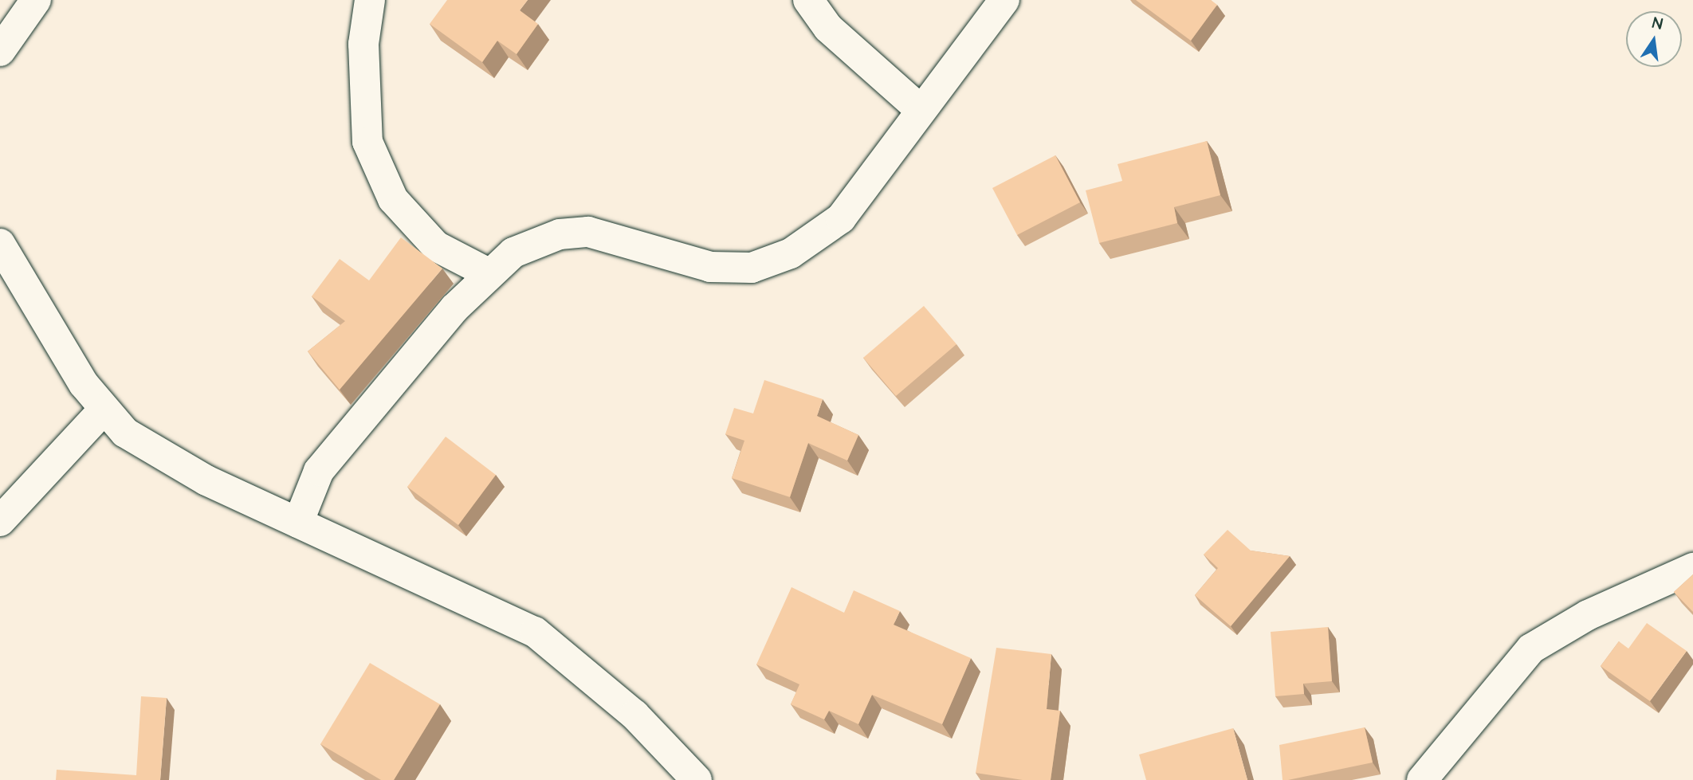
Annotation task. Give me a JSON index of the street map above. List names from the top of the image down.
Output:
{
  "north": "top"
}
